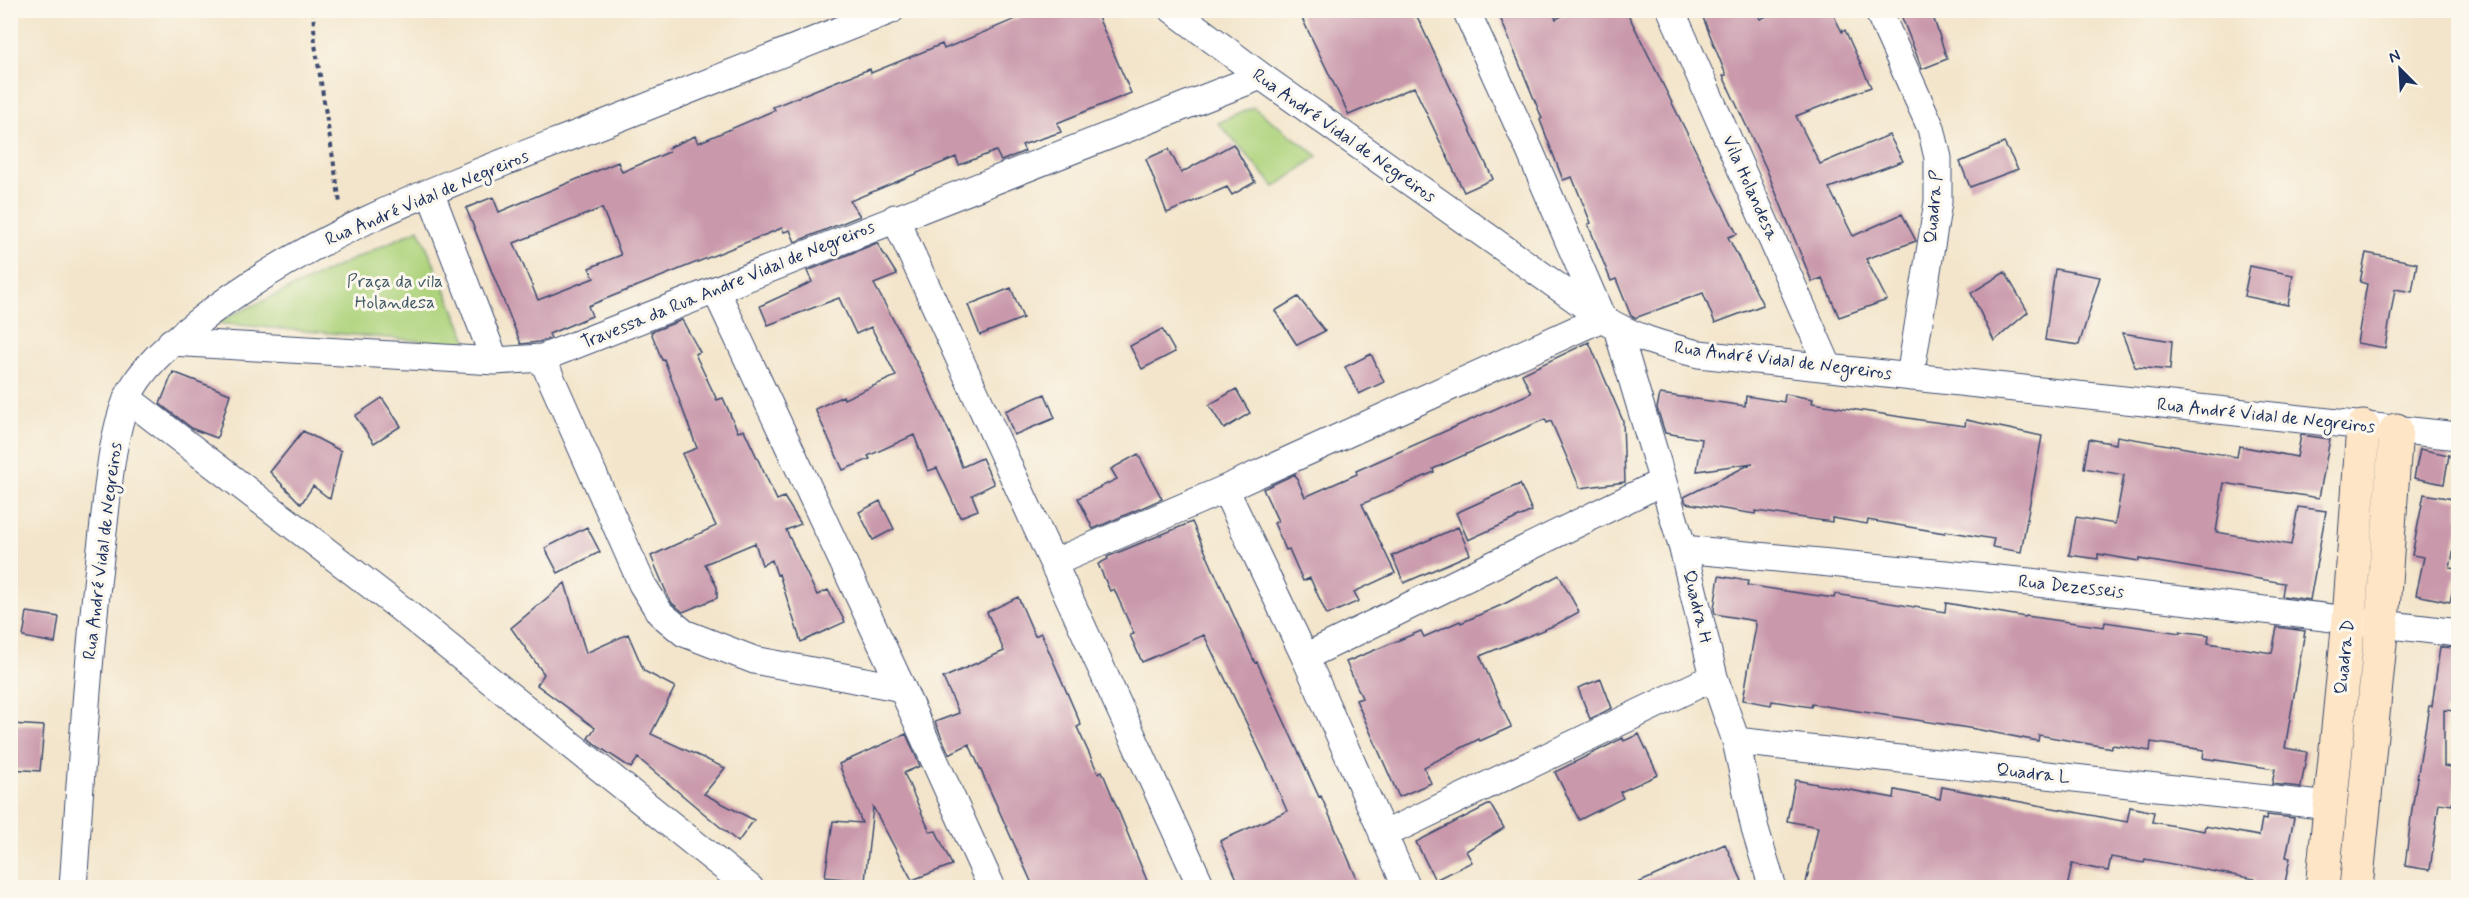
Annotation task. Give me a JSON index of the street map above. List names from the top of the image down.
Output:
{
  "streets": {
    "street": [
      "Rua André Vidal de Negreiros",
      "Vila Holandesa",
      "Quadra P",
      "Travessa da Rua Andre Vidal de Negreiros",
      "Rua Dezesseis",
      "Quadra H",
      "Quadra D",
      "Quadra L"
    ]
  },
  "crossings": [
    ["Rua André Vidal de Negreiros", "Vila Holandesa"],
    ["Rua André Vidal de Negreiros", "Quadra P"],
    ["Rua André Vidal de Negreiros", "Travessa da Rua Andre Vidal de Negreiros"],
    ["Rua André Vidal de Negreiros", "Quadra H"],
    ["Rua André Vidal de Negreiros", "Quadra D"],
    ["Rua Dezesseis", "Quadra H"],
    ["Rua Dezesseis", "Quadra D"],
    ["Quadra H", "Quadra L"],
    ["Quadra D", "Quadra L"]
  ],
  "parks": ["Praça da vila Holandesa"],
  "north": "top left"
}
